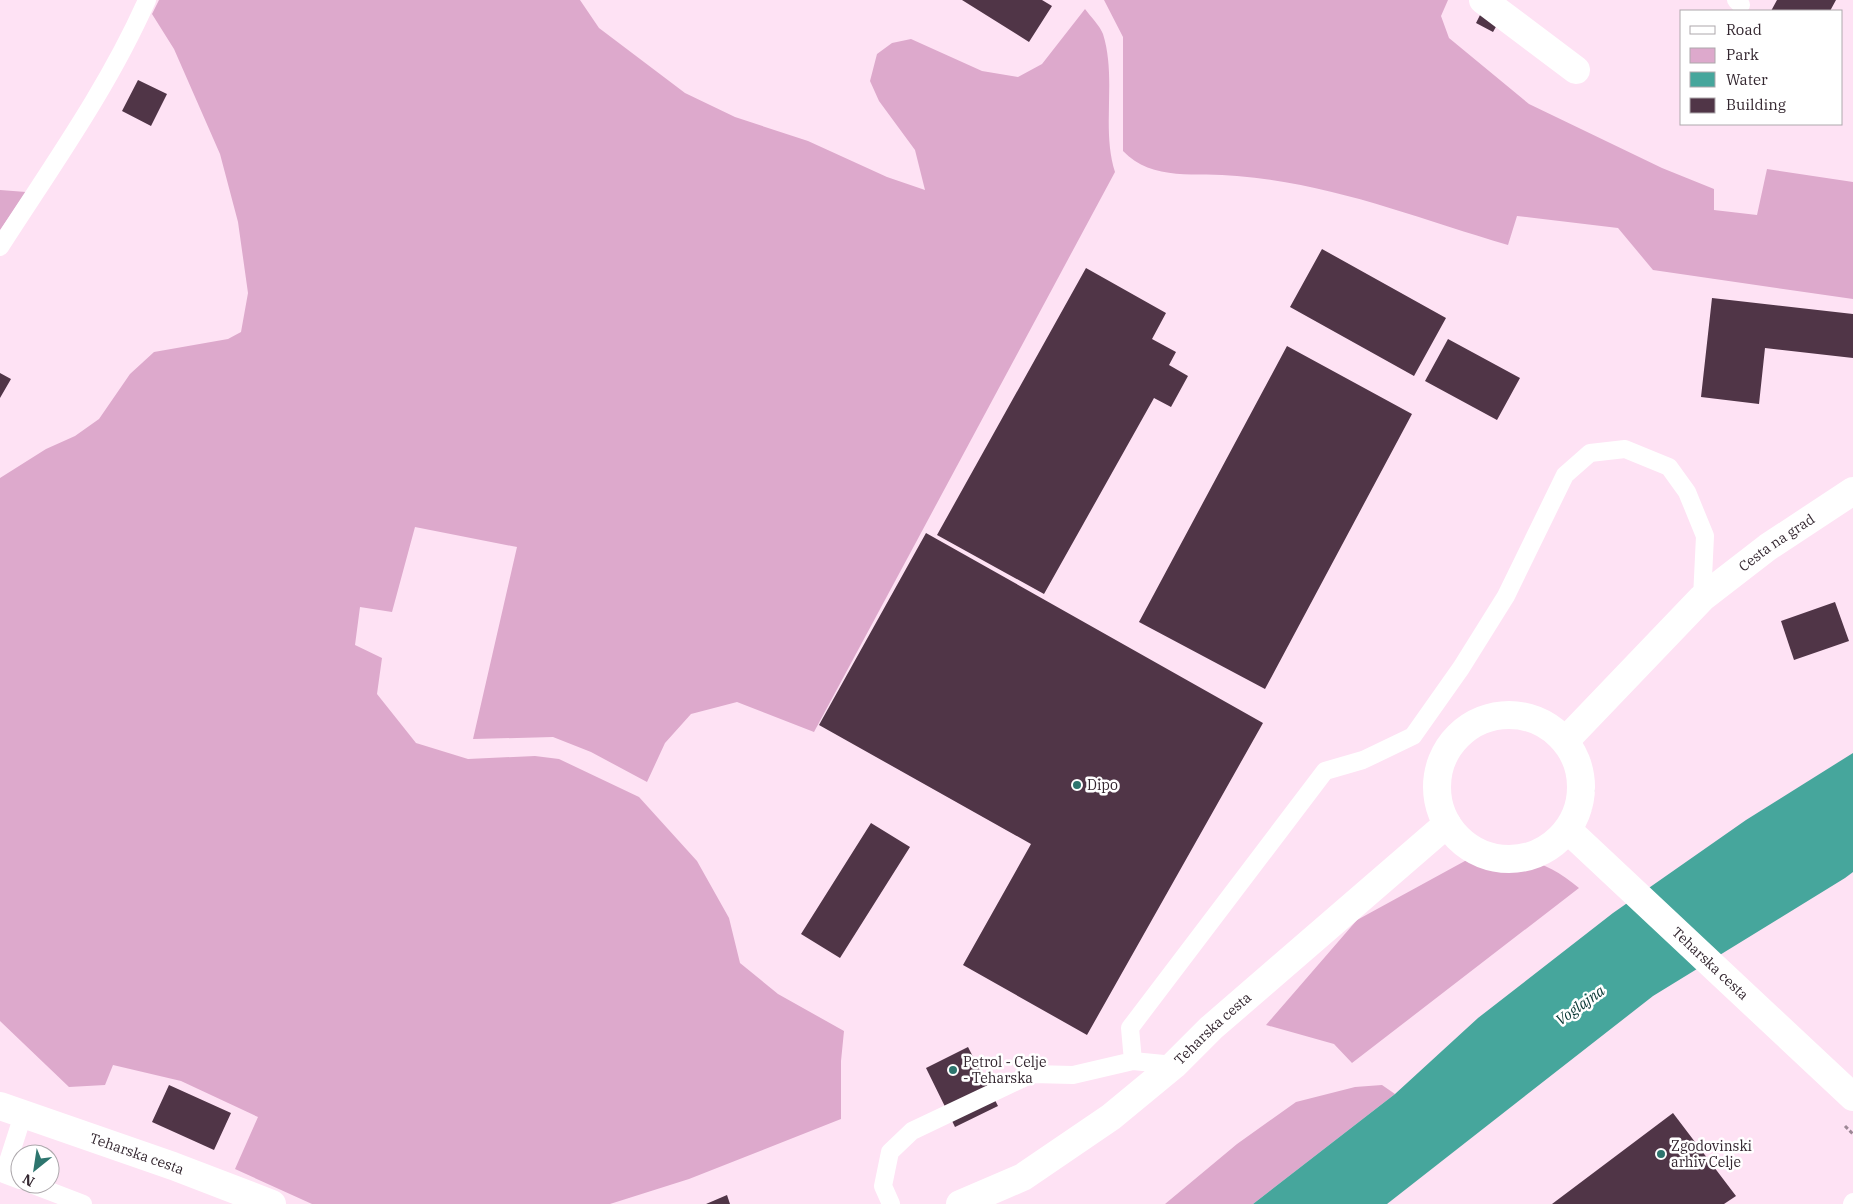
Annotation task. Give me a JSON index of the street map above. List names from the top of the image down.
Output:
{
  "streets": {
    "street": ["Cesta na grad", "Teharska cesta"]
  },
  "water": ["Voglajna"],
  "places": ["Dipo", "Petrol - Celje - Teharska", "Zgodovinski arhiv Celje"],
  "legend": [
    "Road",
    "Park",
    "Water",
    "Building"
  ],
  "north": "bottom left"
}
